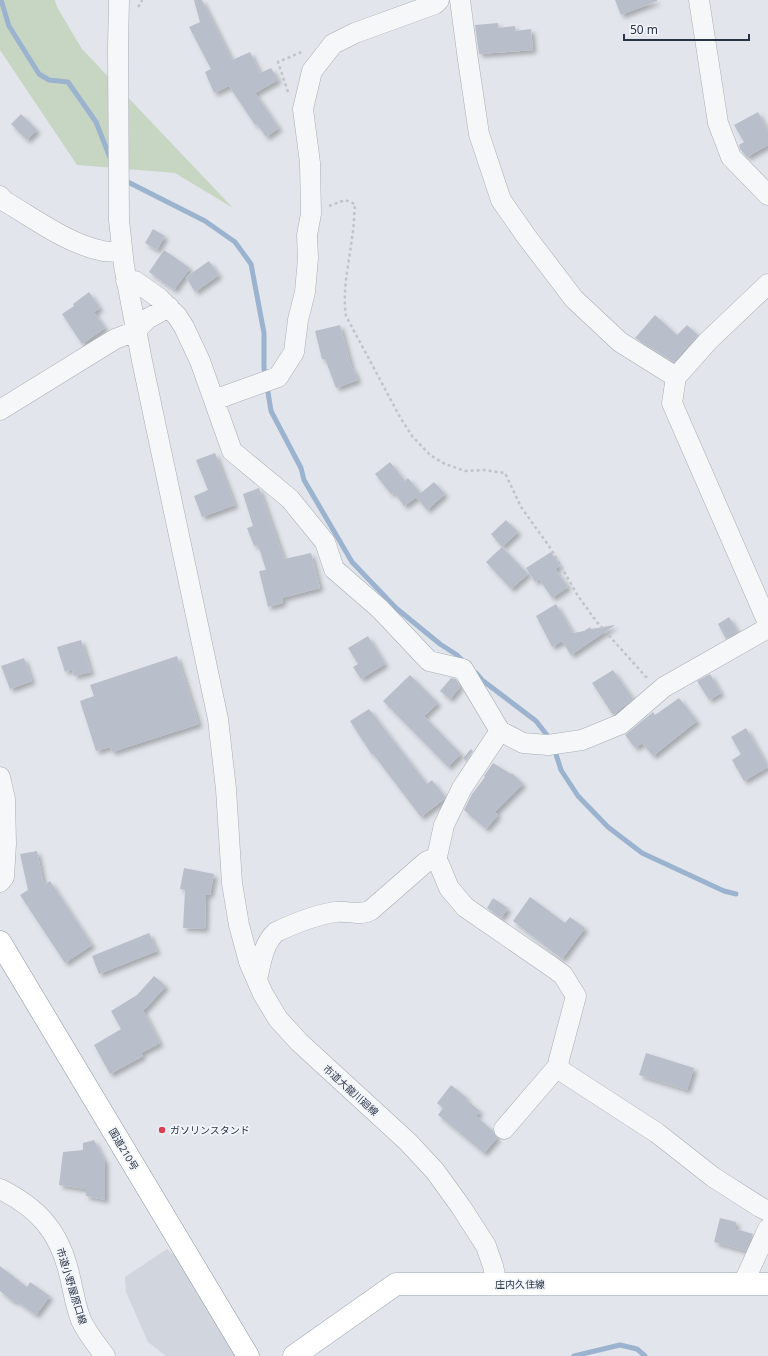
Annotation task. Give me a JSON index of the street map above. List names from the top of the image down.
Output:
{
  "streets": {
    "main road": ["国道210号", "庄内久住線"],
    "street": ["市道大龍川廻線", "市道小野屋原口線"]
  },
  "crossings": [
    ["市道大龍川廻線", "庄内久住線"]
  ],
  "places": ["ガソリンスタンド"],
  "scale_bar": "50 m"
}
